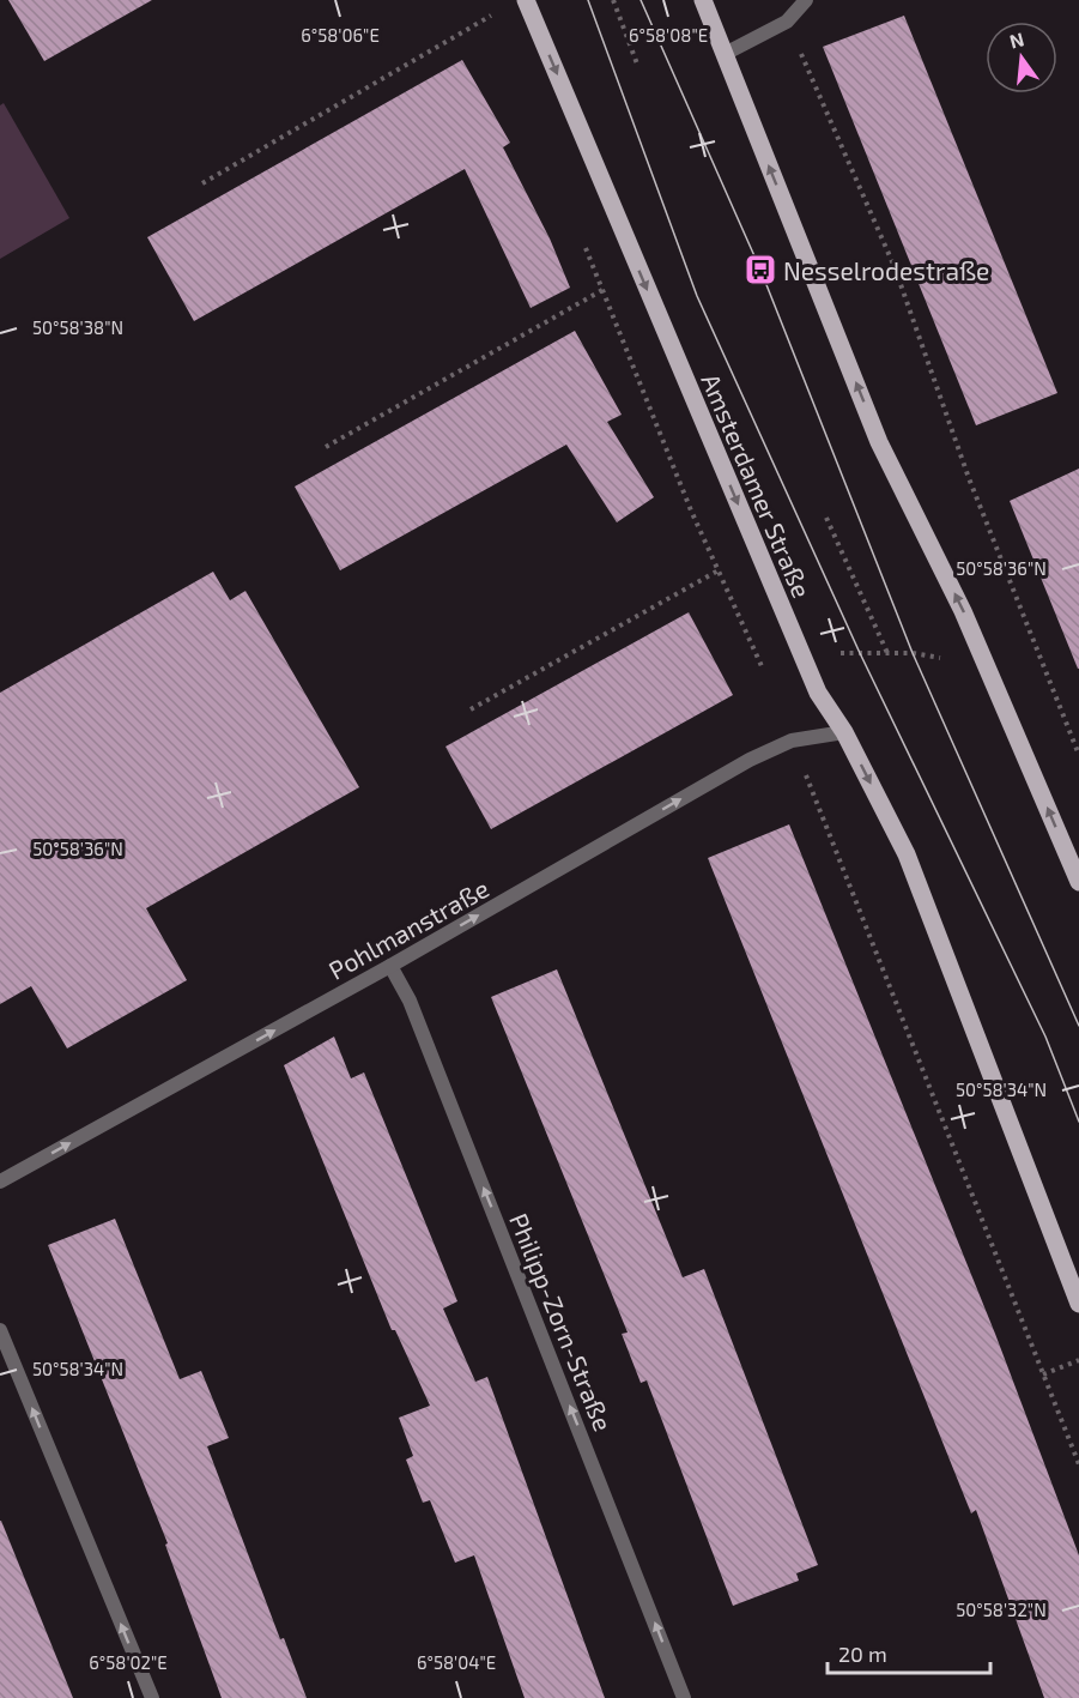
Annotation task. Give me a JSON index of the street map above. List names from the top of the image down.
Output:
{
  "streets": {
    "main road": ["Amsterdamer Straße"],
    "street": ["Pohlmanstraße", "Philipp-Zorn-Straße"]
  },
  "crossings": [
    ["Amsterdamer Straße", "Pohlmanstraße"],
    ["Pohlmanstraße", "Philipp-Zorn-Straße"]
  ],
  "one_way": ["Pohlmanstraße", "Philipp-Zorn-Straße"],
  "places": {
    "bus stop": ["Nesselrodestraße"]
  },
  "scale_bar": "20 m",
  "north": "top",
  "coordinates": [
    "6°58'06\"E",
    "6°58'08\"E",
    "50°58'38\"N",
    "50°58'36\"N",
    "50°58'34\"N",
    "50°58'32\"N",
    "6°58'02\"E",
    "6°58'04\"E"
  ]
}
